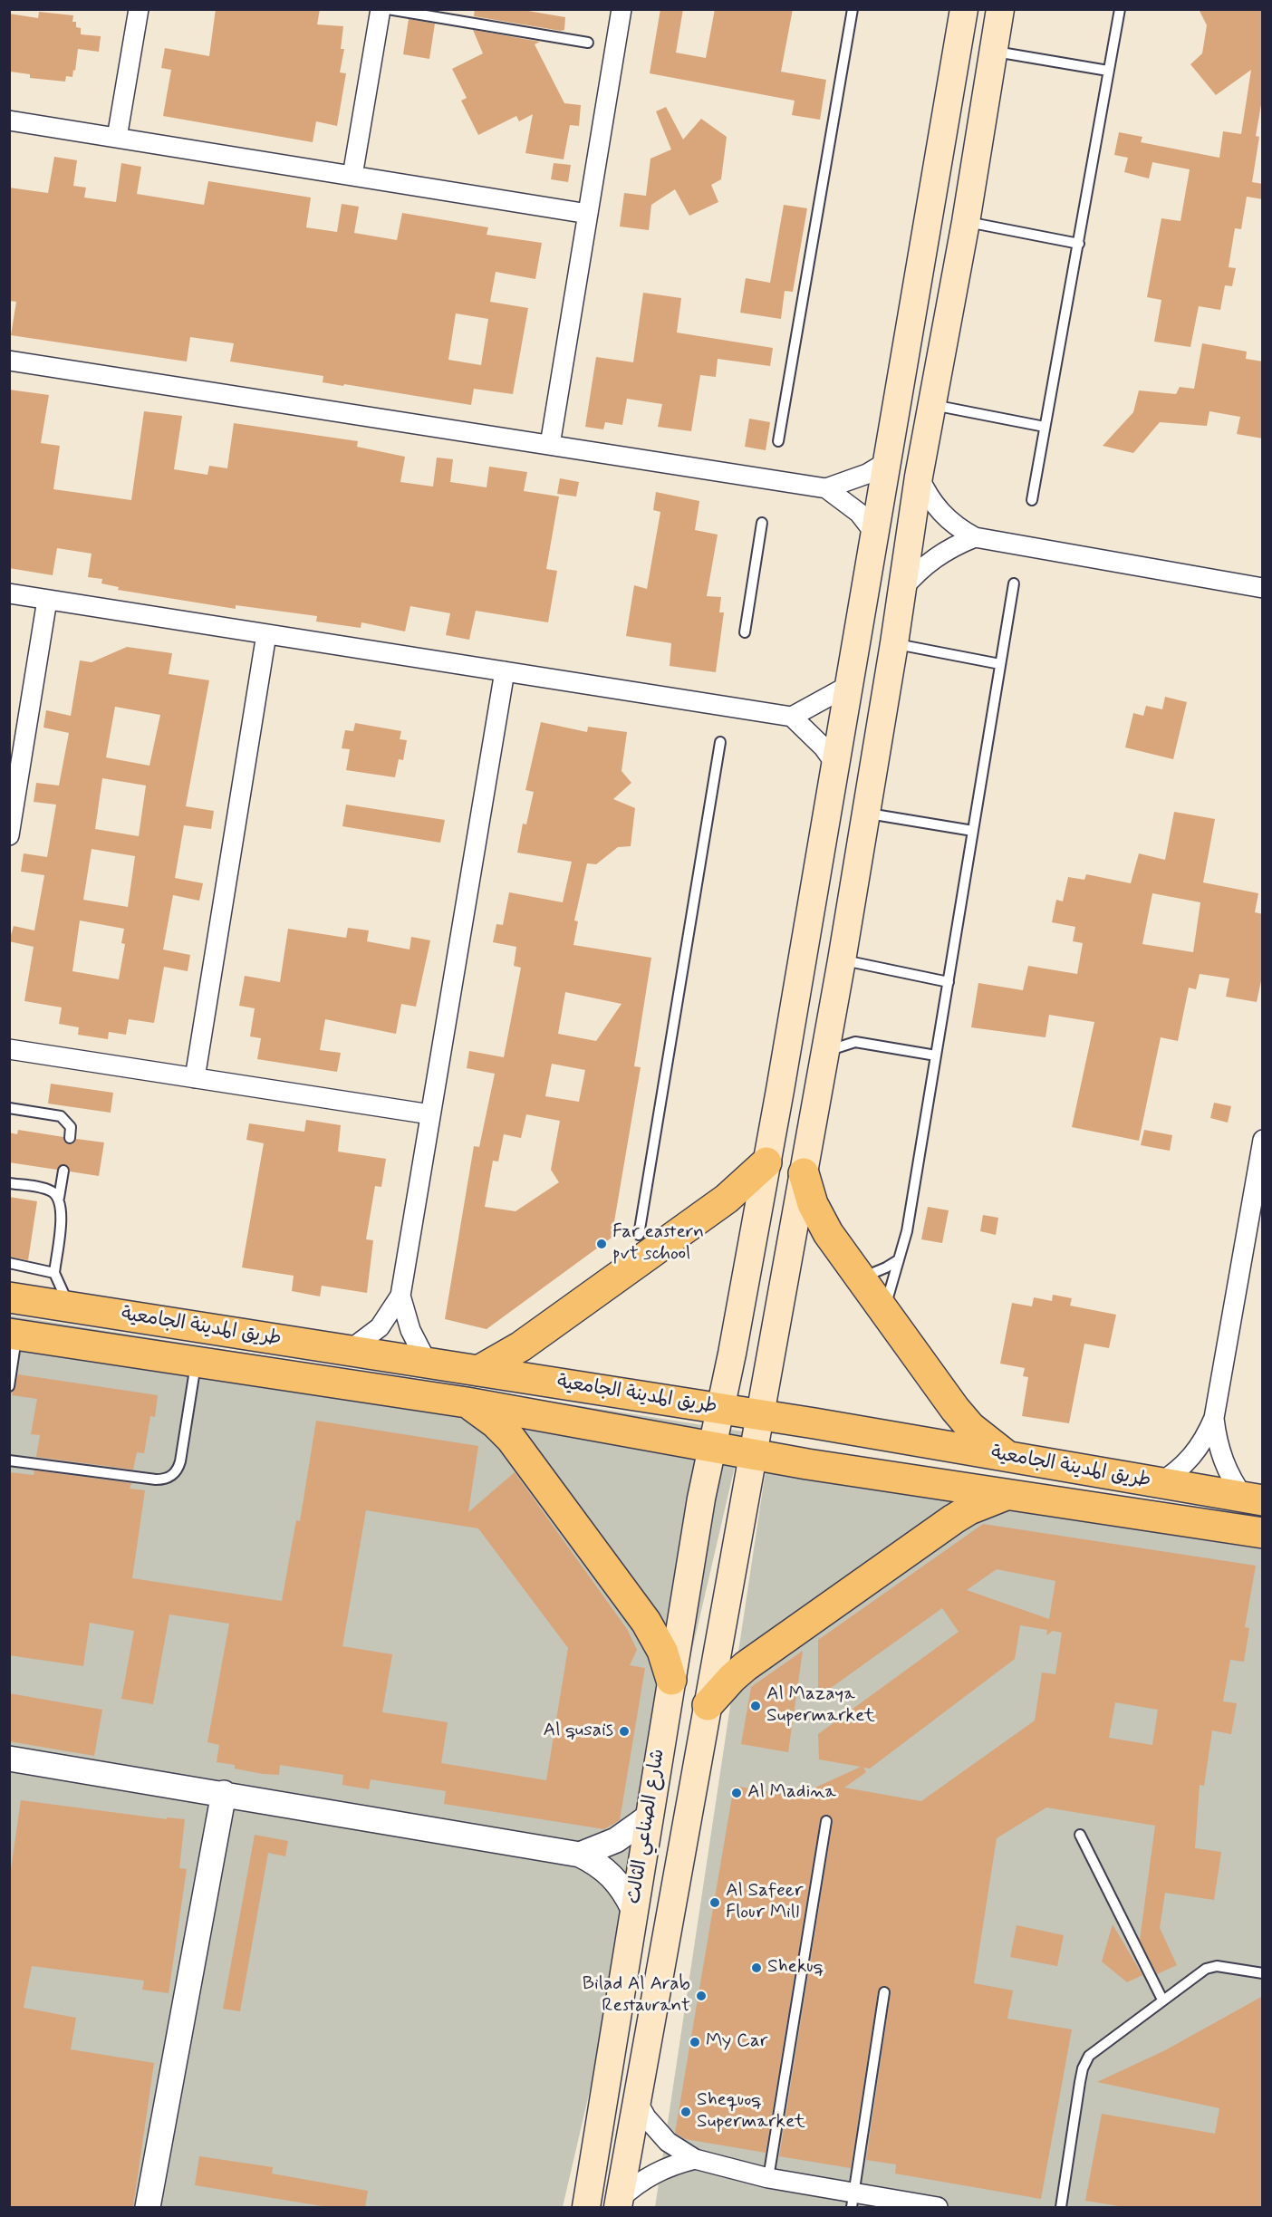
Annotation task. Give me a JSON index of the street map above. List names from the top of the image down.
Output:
{
  "streets": {
    "main road": ["طريق المدينة الجامعية", "شارع الصناعي الثالث"]
  },
  "crossings": [
    ["طريق المدينة الجامعية", "شارع الصناعي الثالث"]
  ],
  "places": [
    "Far eastern pvt school",
    "Al Mazaya Supermarket",
    "Al qusais",
    "Al Madina",
    "Al Safeer Flour Mill",
    "Shekuq",
    "Bilad Al Arab Restaurant",
    "My Car",
    "Shequoq Supermarket"
  ]
}
